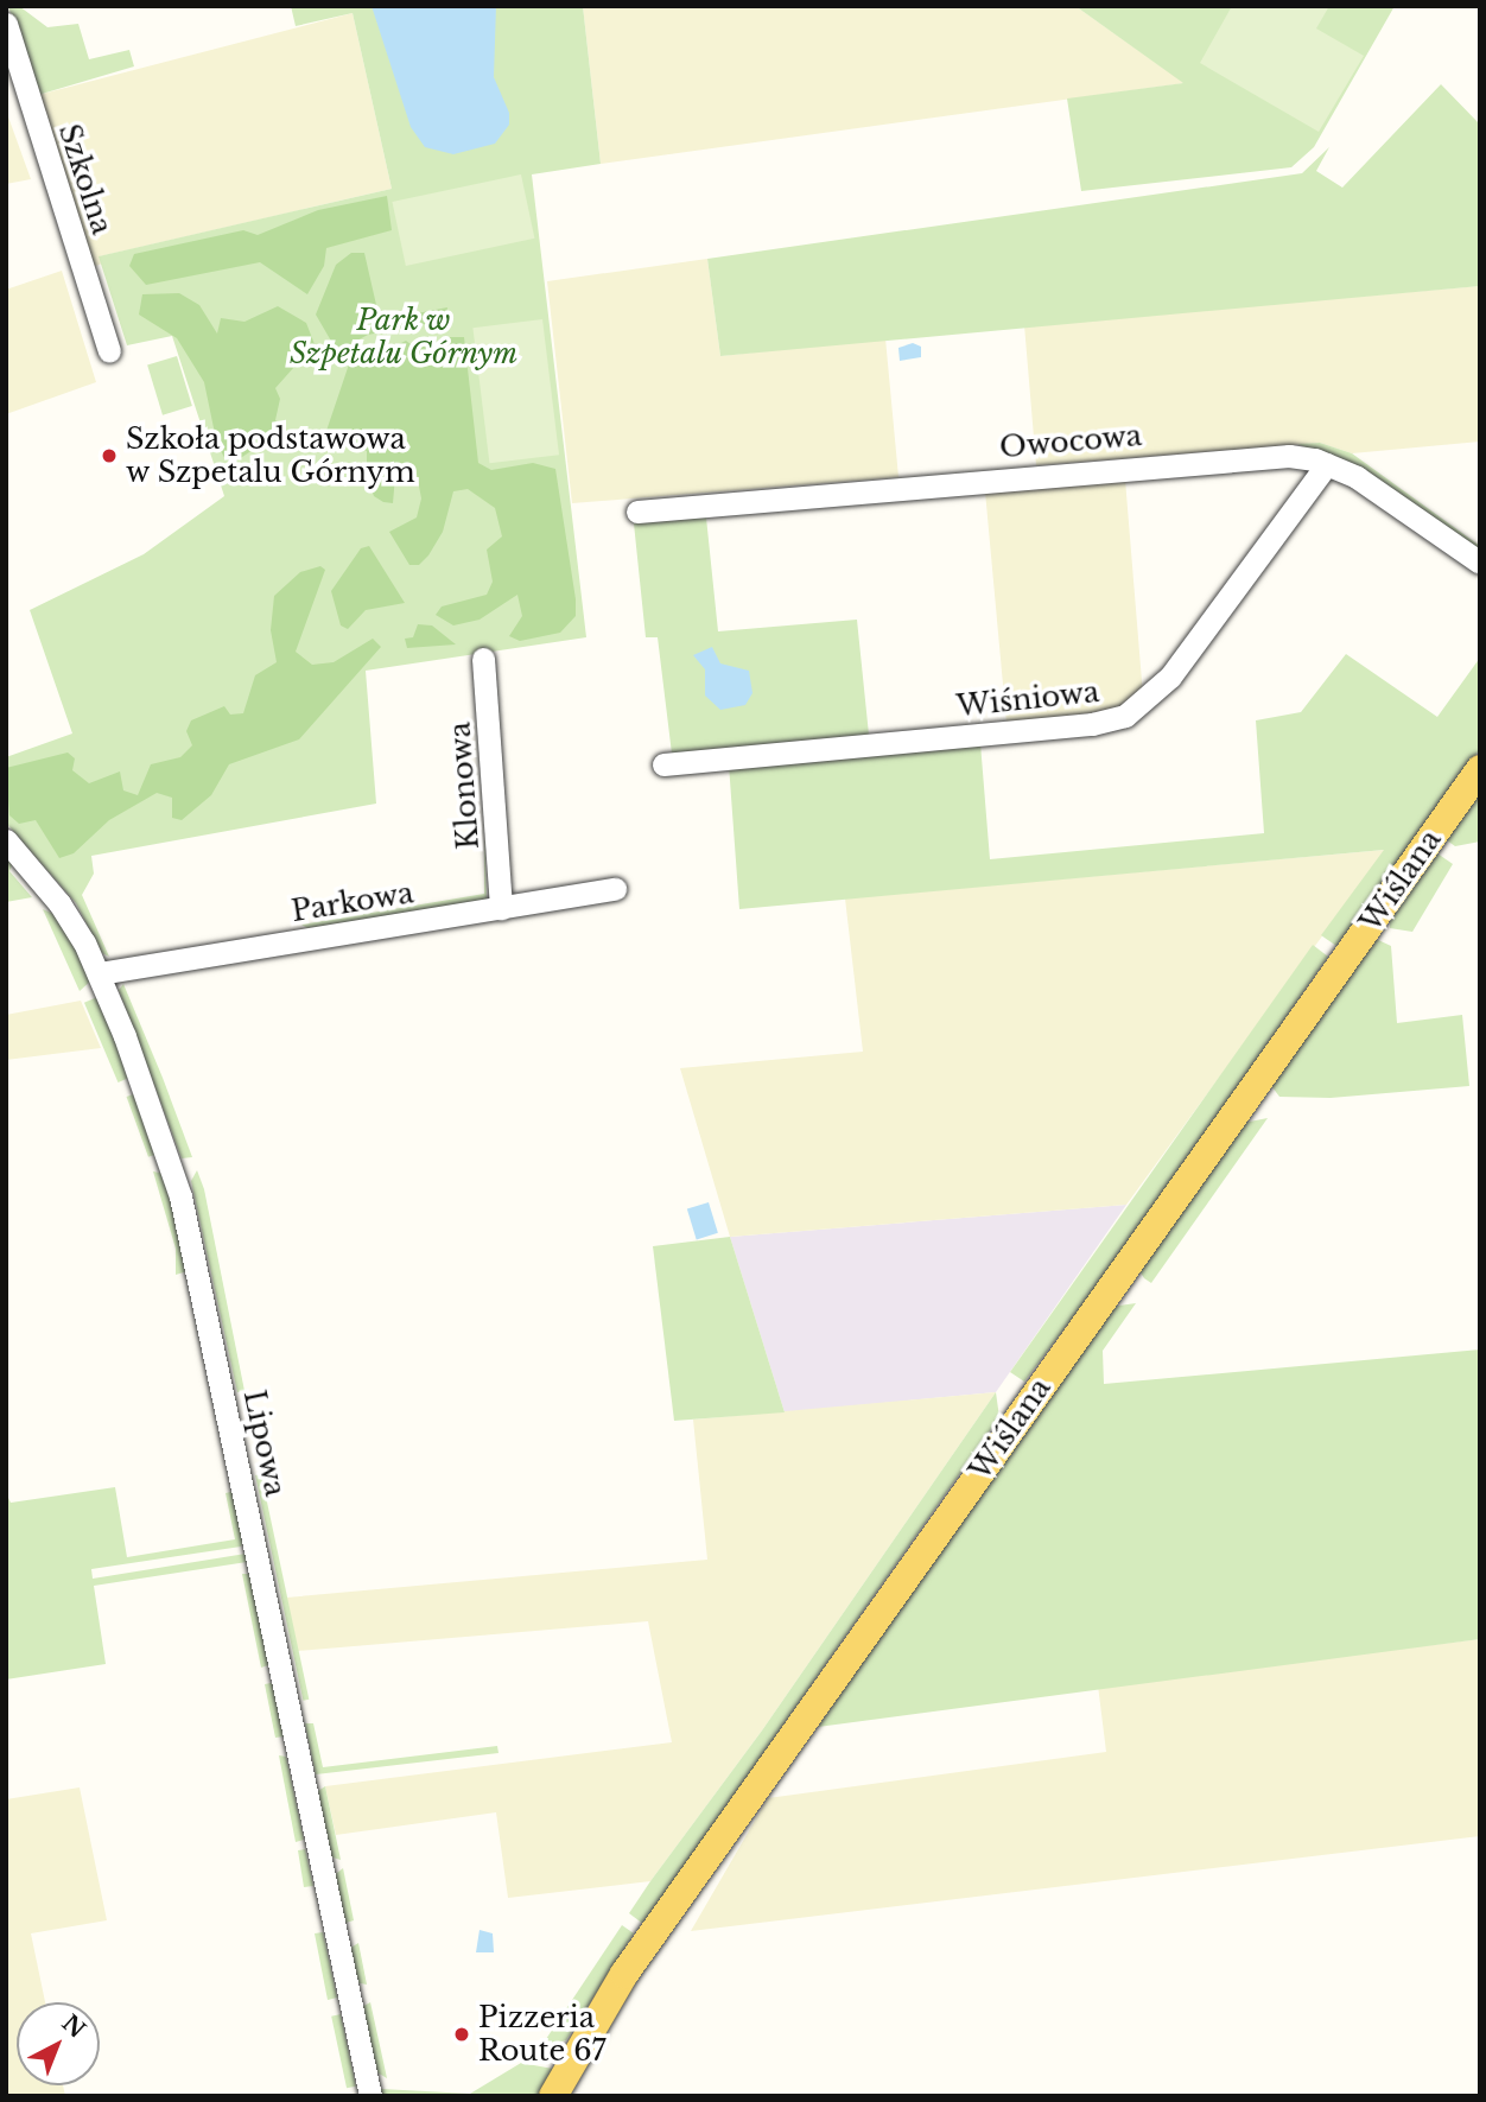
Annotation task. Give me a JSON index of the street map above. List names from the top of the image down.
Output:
{
  "streets": {
    "main road": ["Wiślana"],
    "street": [
      "Szkolna",
      "Owocowa",
      "Wiśniowa",
      "Klonowa",
      "Parkowa",
      "Lipowa"
    ]
  },
  "crossings": [
    ["Owocowa", "Wiśniowa"],
    ["Klonowa", "Parkowa"],
    ["Parkowa", "Lipowa"]
  ],
  "parks": ["Park w Szpetalu Górnym"],
  "places": ["Szkoła podstawowa w Szpetalu Górnym", "Pizzeria Route 67"],
  "north": "top right"
}
